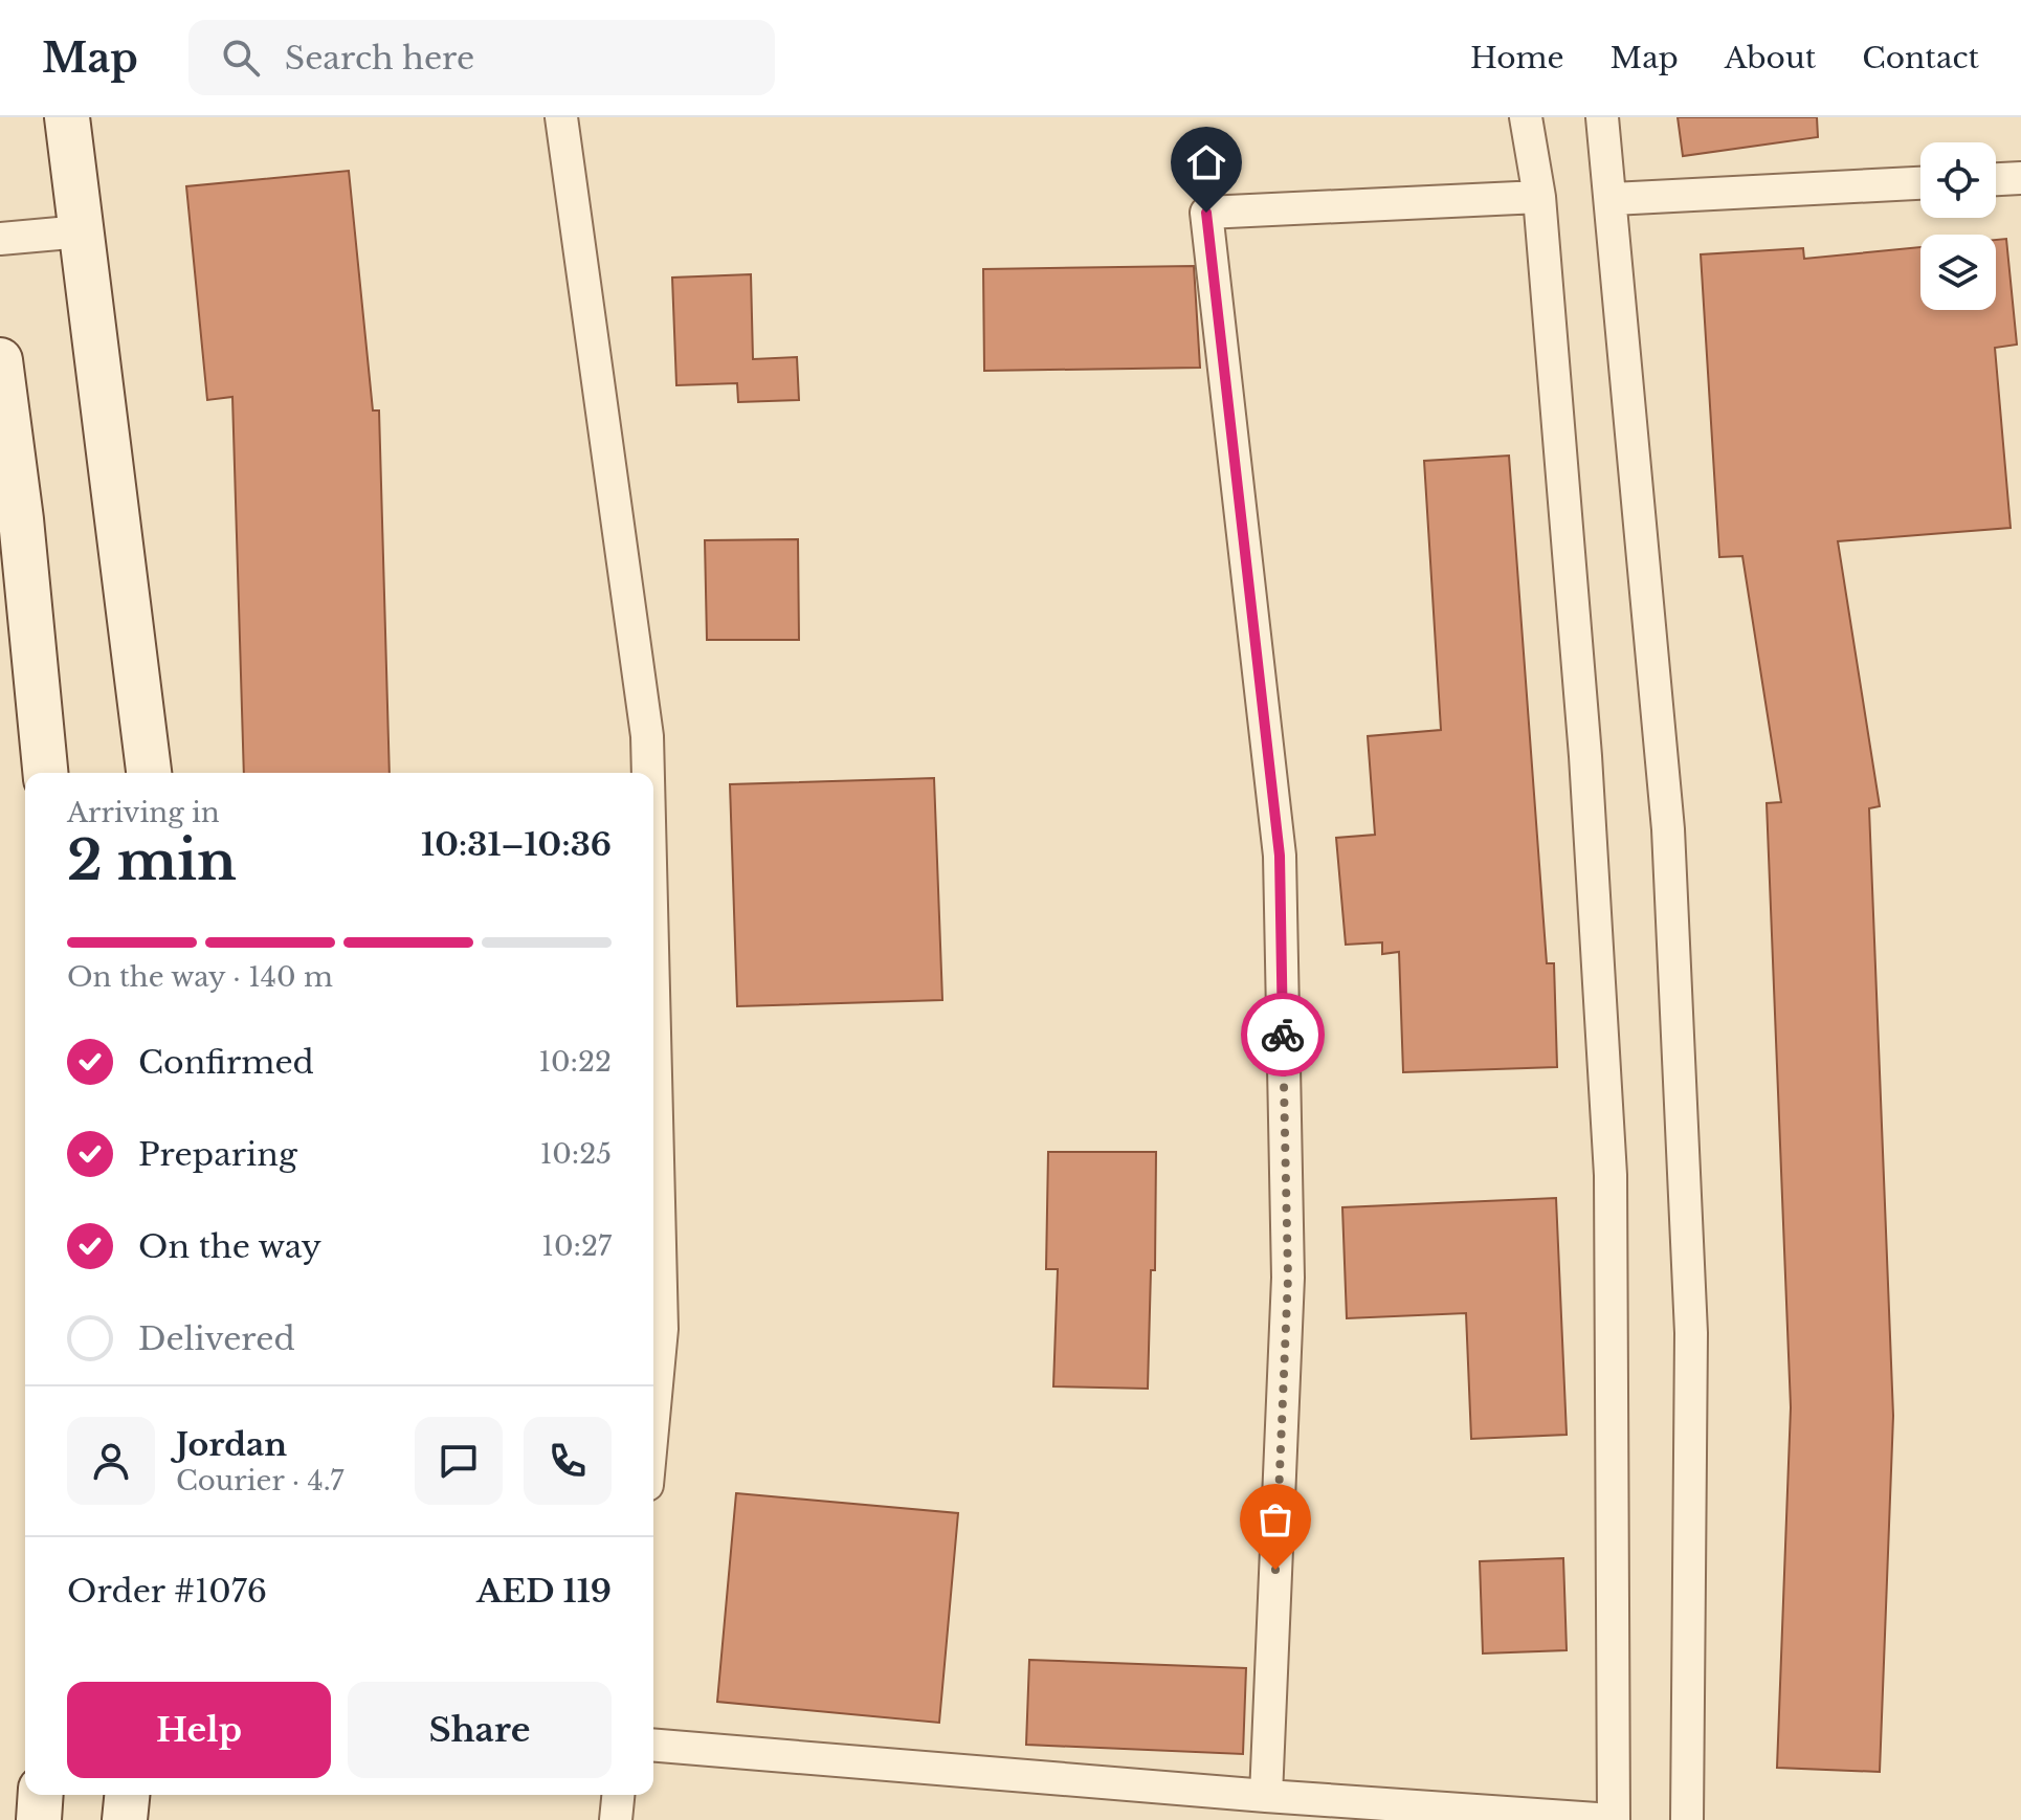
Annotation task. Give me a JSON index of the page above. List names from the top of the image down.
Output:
{
  "page": {
    "header": "Map",
    "search": "Search here",
    "nav": [
      "Home",
      "Map",
      "About",
      "Contact"
    ],
    "heading": ["2 min", "Arriving in", "10:31–10:36"],
    "panel": [
      "Jordan",
      "Courier · 4.7",
      "Order #1076",
      "AED 119"
    ],
    "bar": "On the way · 140 m",
    "list": [
      ["Confirmed", "10:22"],
      ["Preparing", "10:25"],
      ["On the way", "10:27"],
      "Delivered"
    ],
    "buttons": ["Help", "Share"]
  }
}
